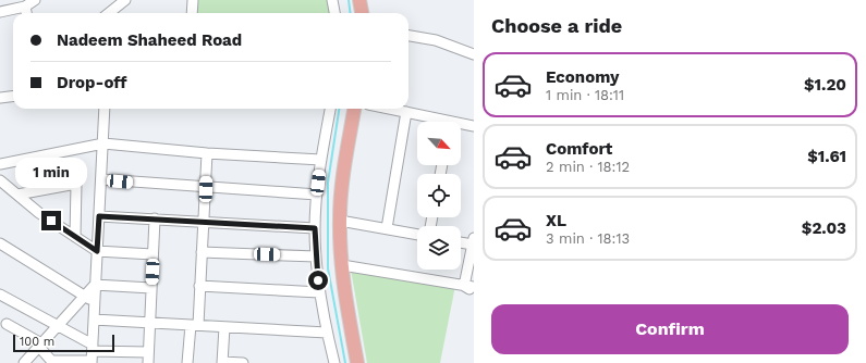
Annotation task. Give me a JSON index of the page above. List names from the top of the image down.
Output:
{
  "scale_bar": "100 m",
  "north": "bottom right",
  "page": {
    "heading": "Choose a ride",
    "banner": ["Nadeem Shaheed Road", "Drop-off"],
    "list": [
      {
        "name": "Economy",
        "note": "1 min · 18:11",
        "value": "$1.20"
      },
      {
        "name": "Comfort",
        "note": "2 min · 18:12",
        "value": "$1.61"
      },
      {
        "name": "XL",
        "note": "3 min · 18:13",
        "value": "$2.03"
      }
    ],
    "bubble": "1 min",
    "buttons": "Confirm",
    "scale": "100 m"
  }
}
